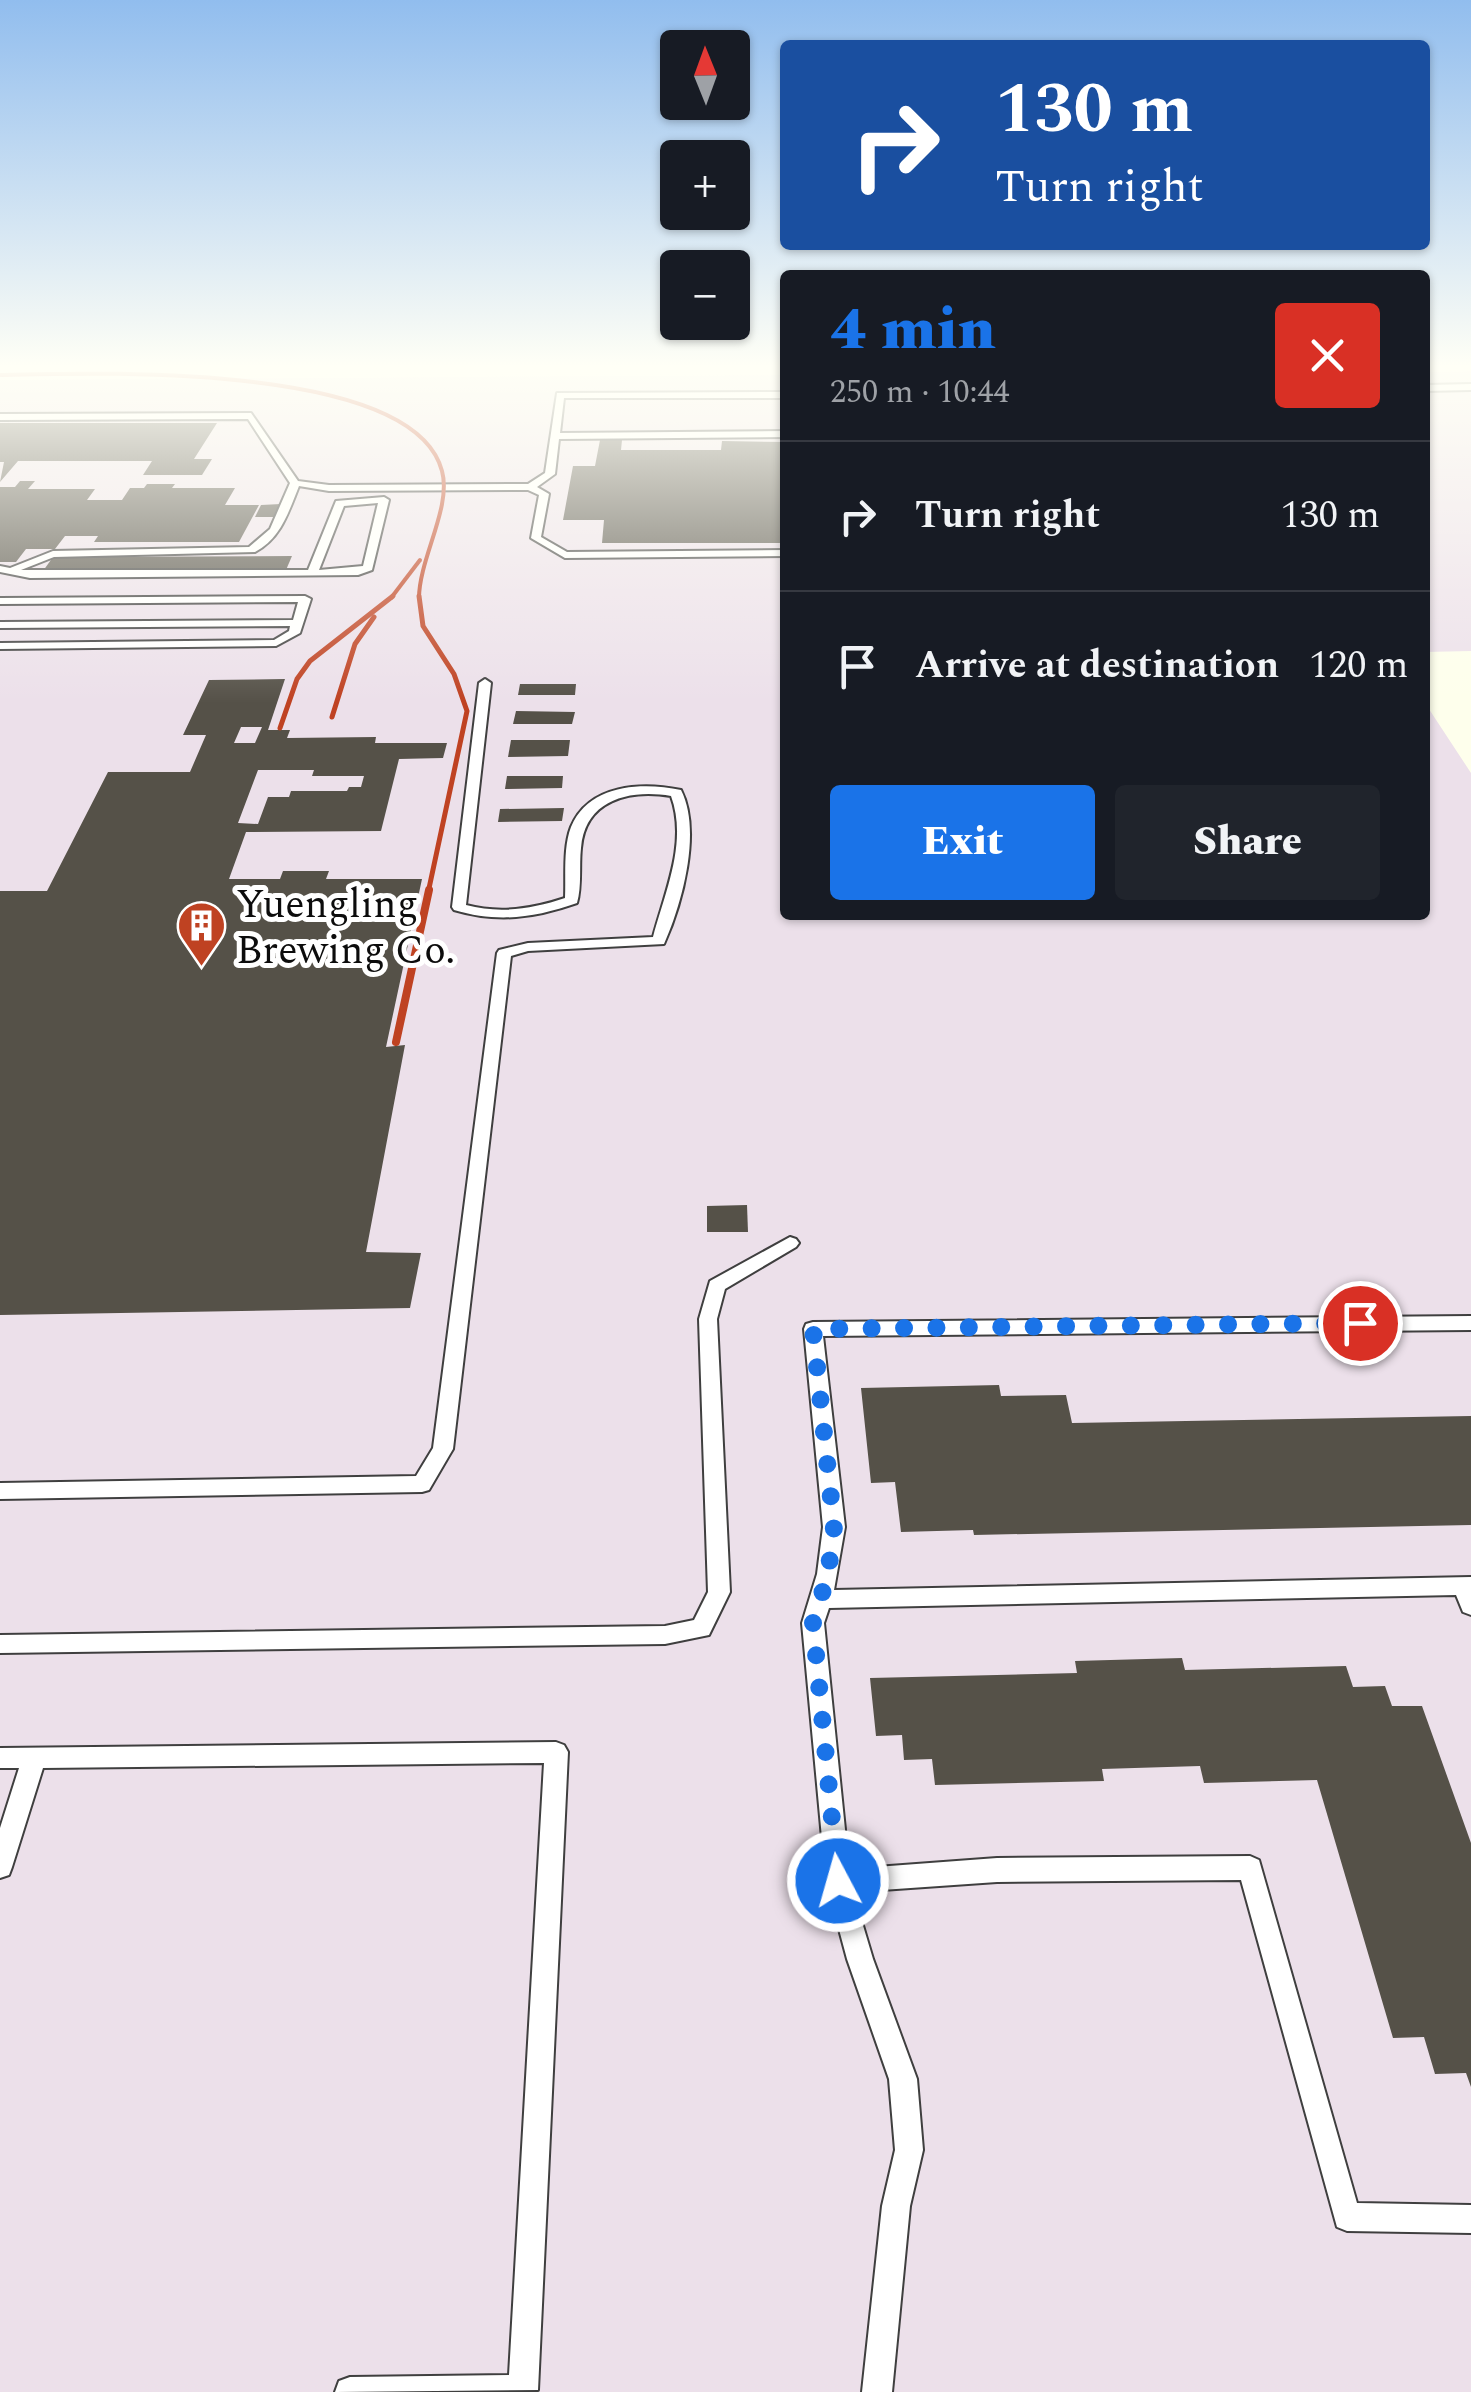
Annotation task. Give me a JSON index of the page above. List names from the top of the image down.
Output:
{
  "places": {
    "building": ["Yuengling Brewing Co."]
  },
  "north": "top",
  "page": {
    "map_buttons": ["+", "−"],
    "turn": ["130 m", "Turn right"],
    "heading": ["4 min", "250 m · 10:44"],
    "list": [
      {
        "name": "Turn right",
        "value": "130 m"
      },
      {
        "name": "Arrive at destination",
        "value": "120 m"
      }
    ],
    "buttons": ["Exit", "Share"]
  }
}
